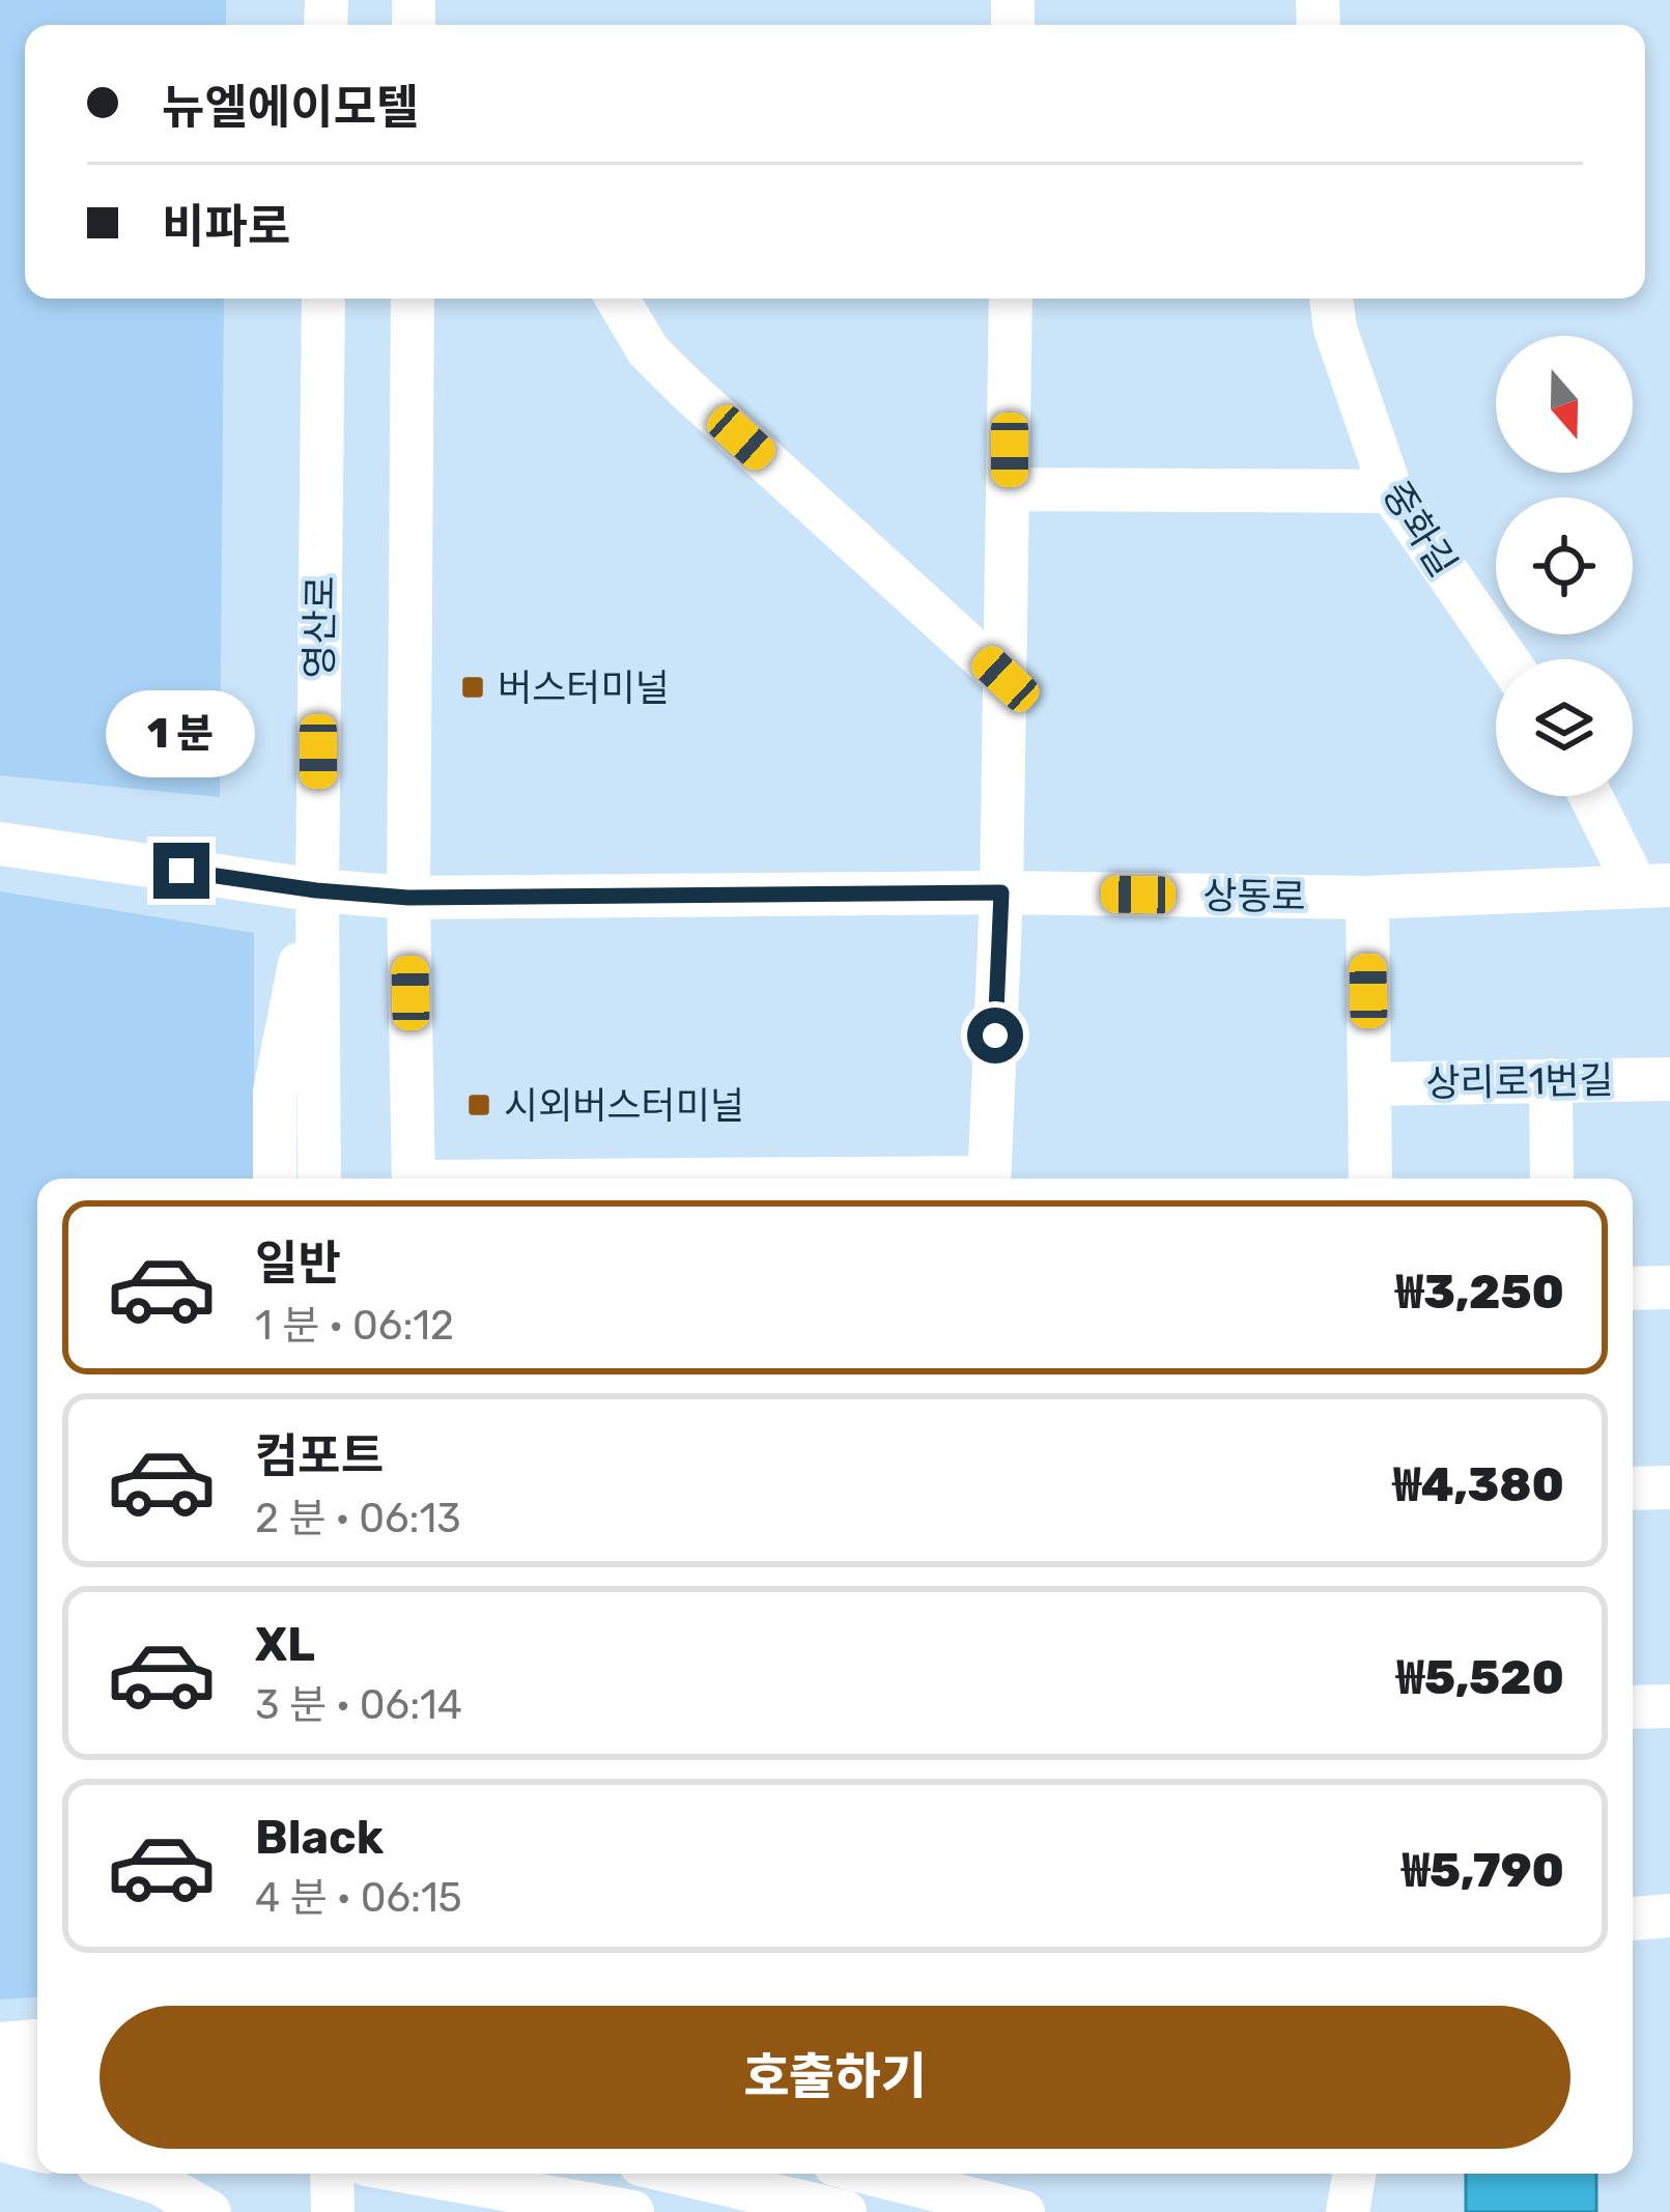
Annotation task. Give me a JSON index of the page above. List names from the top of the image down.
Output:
{
  "streets": {
    "street": [
      "중화길",
      "영산로",
      "상동로",
      "상리로1번길"
    ]
  },
  "crossings": [
    ["영산로", "상동로"]
  ],
  "places": {
    "transit": ["버스터미널", "시외버스터미널"]
  },
  "north": "bottom",
  "page": {
    "banner": ["뉴엘에이모텔", "비파로"],
    "bubble": "1 분",
    "list": [
      {
        "name": "일반",
        "note": "1 분 · 06:12",
        "value": "₩3,250"
      },
      {
        "name": "컴포트",
        "note": "2 분 · 06:13",
        "value": "₩4,380"
      },
      {
        "name": "XL",
        "note": "3 분 · 06:14",
        "value": "₩5,520"
      },
      {
        "name": "Black",
        "note": "4 분 · 06:15",
        "value": "₩5,790"
      }
    ],
    "buttons": "호출하기"
  }
}
